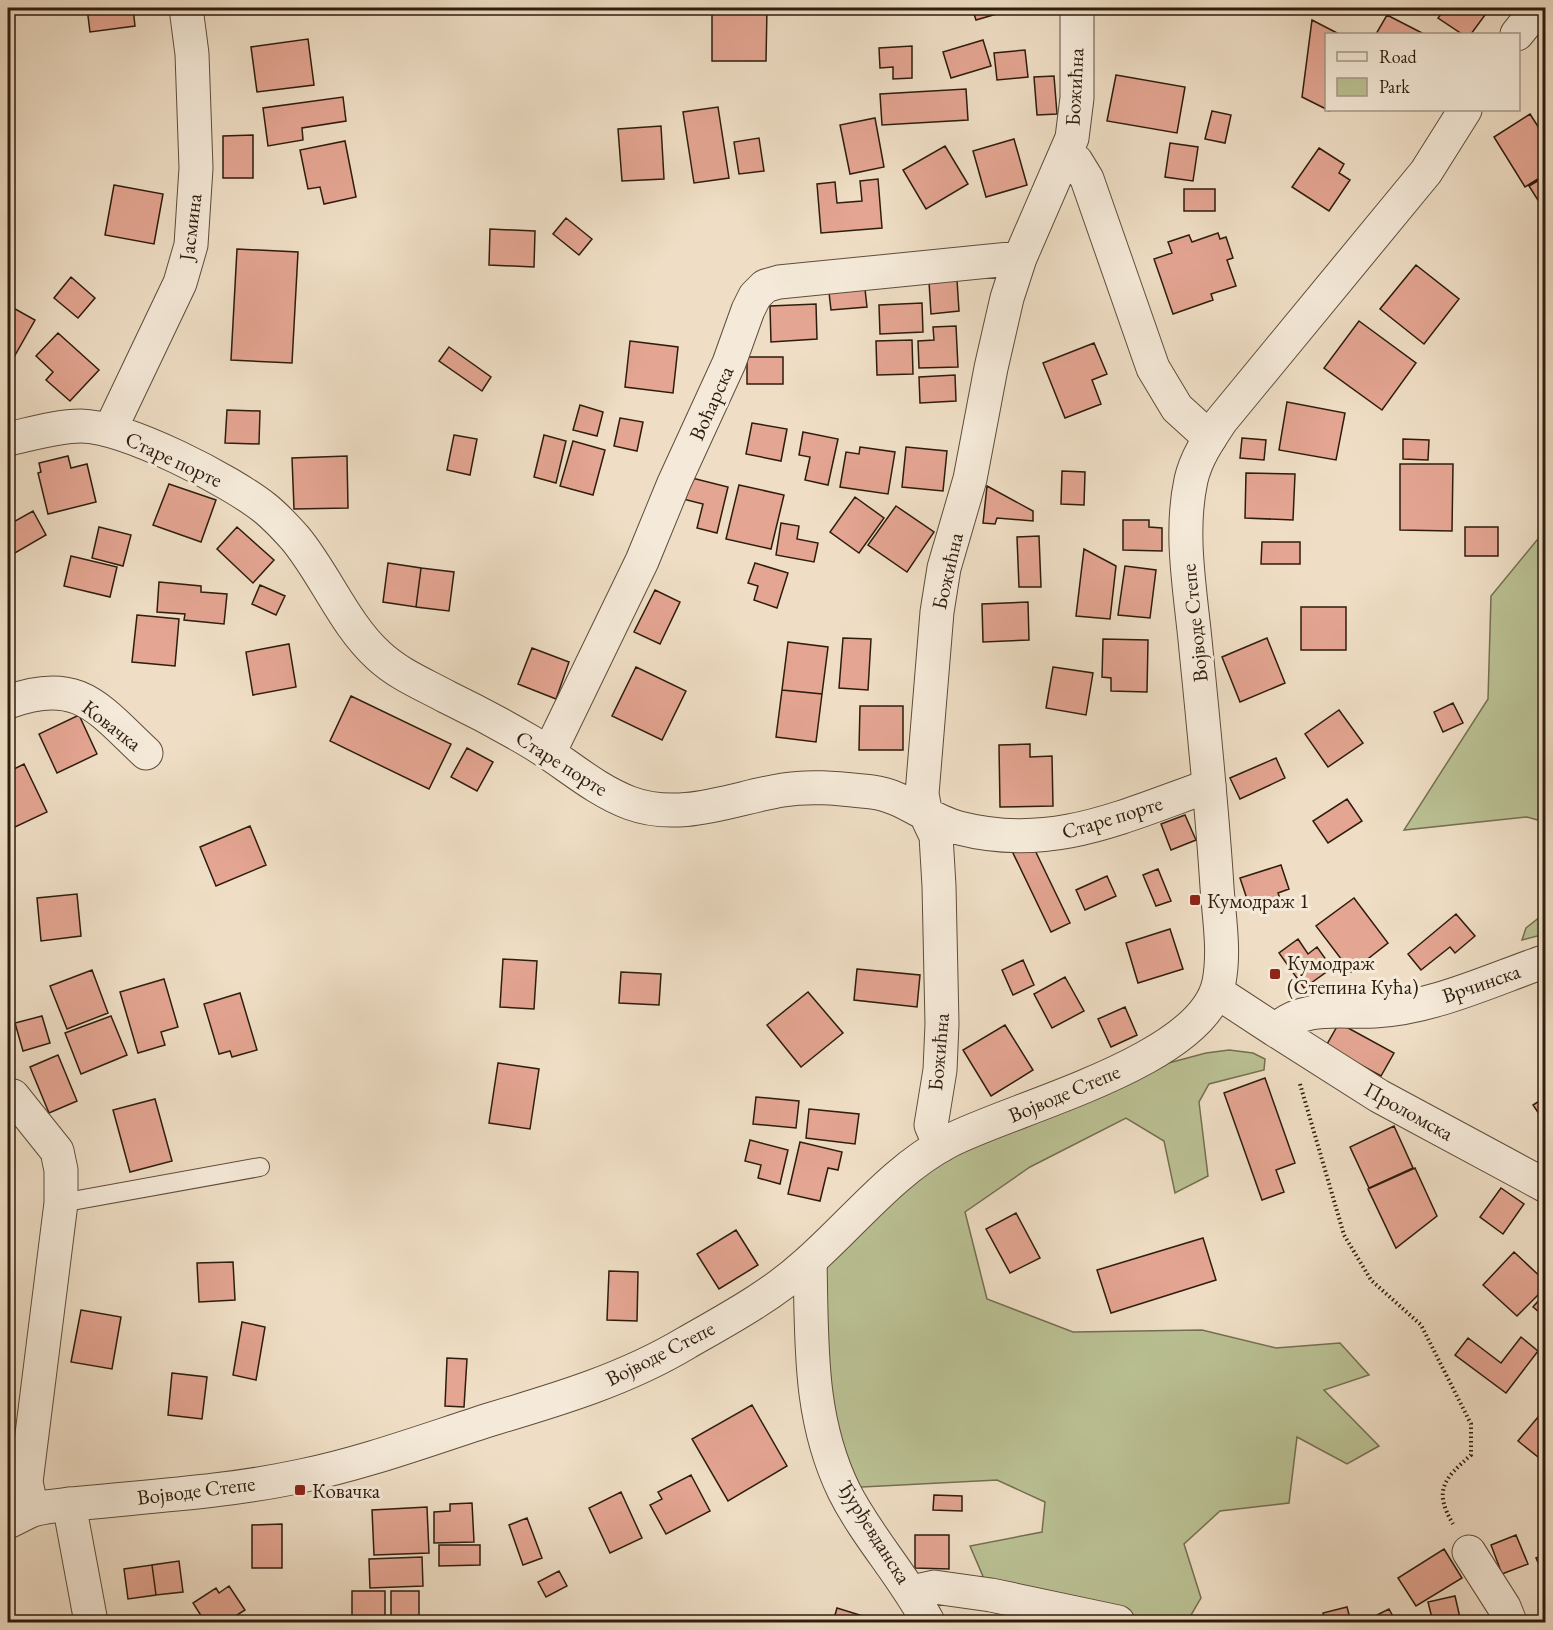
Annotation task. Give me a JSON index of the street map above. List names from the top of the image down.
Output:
{
  "streets": {
    "street": [
      "Божићна",
      "Јасмина",
      "Воћарска",
      "Старе порте",
      "Војводе Степе",
      "Ковачка",
      "Врчинска",
      "Проломска",
      "Ђурђевданска"
    ]
  },
  "crossings": [
    ["Божићна", "Воћарска"],
    ["Божићна", "Старе порте"],
    ["Божићна", "Војводе Степе"],
    ["Јасмина", "Старе порте"],
    ["Воћарска", "Старе порте"],
    ["Старе порте", "Војводе Степе"],
    ["Војводе Степе", "Ђурђевданска"],
    ["Врчинска", "Проломска"]
  ],
  "places": {
    "transit": ["Кумодраж 1", "Кумодраж (Степина Кућа)", "Ковачка"]
  },
  "legend": ["Road", "Park"]
}
